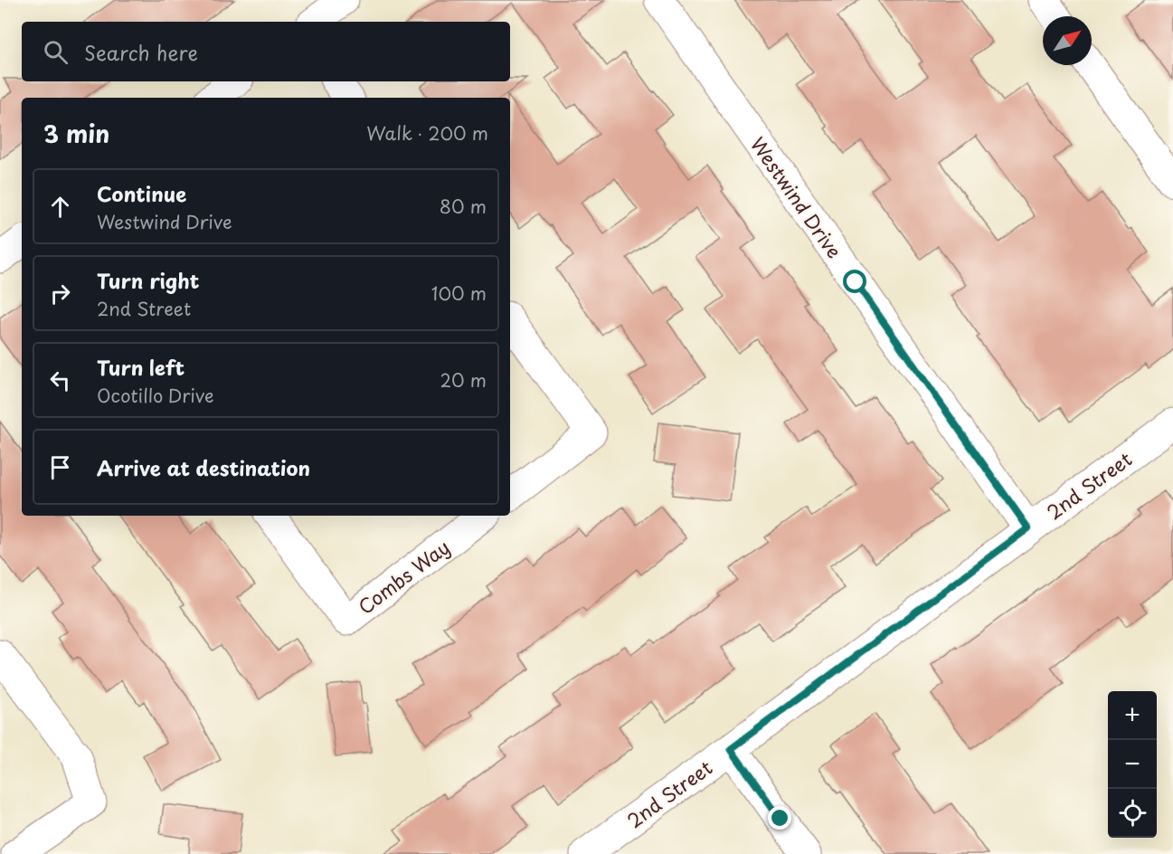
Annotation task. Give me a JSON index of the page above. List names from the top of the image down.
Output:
{
  "streets": {
    "street": ["Westwind Drive", "2nd Street", "Combs Way"]
  },
  "crossings": [
    ["Westwind Drive", "2nd Street"]
  ],
  "north": "top right",
  "page": {
    "search": "Search here",
    "heading": ["3 min", "Walk · 200 m"],
    "list": [
      ["Continue", "Westwind Drive", "80 m"],
      ["Turn right", "2nd Street", "100 m"],
      ["Turn left", "Ocotillo Drive", "20 m"],
      "Arrive at destination"
    ],
    "map_buttons": ["+", "−"]
  }
}
